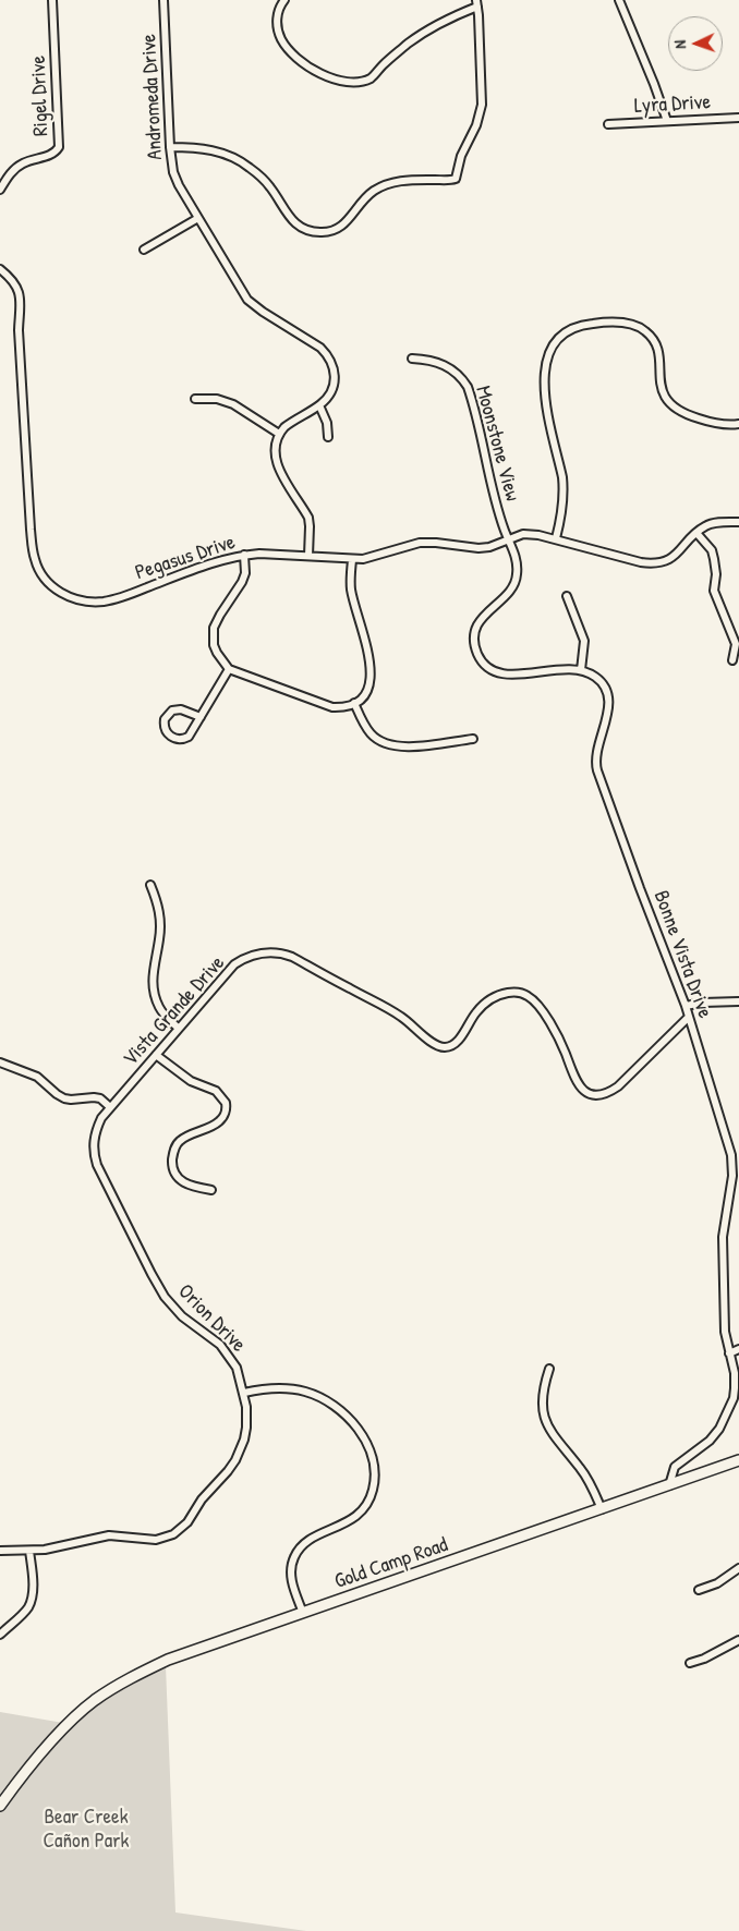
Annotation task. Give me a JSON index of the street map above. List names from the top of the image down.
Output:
{
  "streets": {
    "street": [
      "Rigel Drive",
      "Andromeda Drive",
      "Lyra Drive",
      "Moonstone View",
      "Pegasus Drive",
      "Bonne Vista Drive",
      "Vista Grande Drive",
      "Orion Drive",
      "Gold Camp Road"
    ]
  },
  "crossings": [
    ["Moonstone View", "Pegasus Drive"],
    ["Bonne Vista Drive", "Vista Grande Drive"],
    ["Bonne Vista Drive", "Gold Camp Road"],
    ["Vista Grande Drive", "Orion Drive"]
  ],
  "parks": ["Bear Creek Cañon Park"],
  "north": "left"
}
